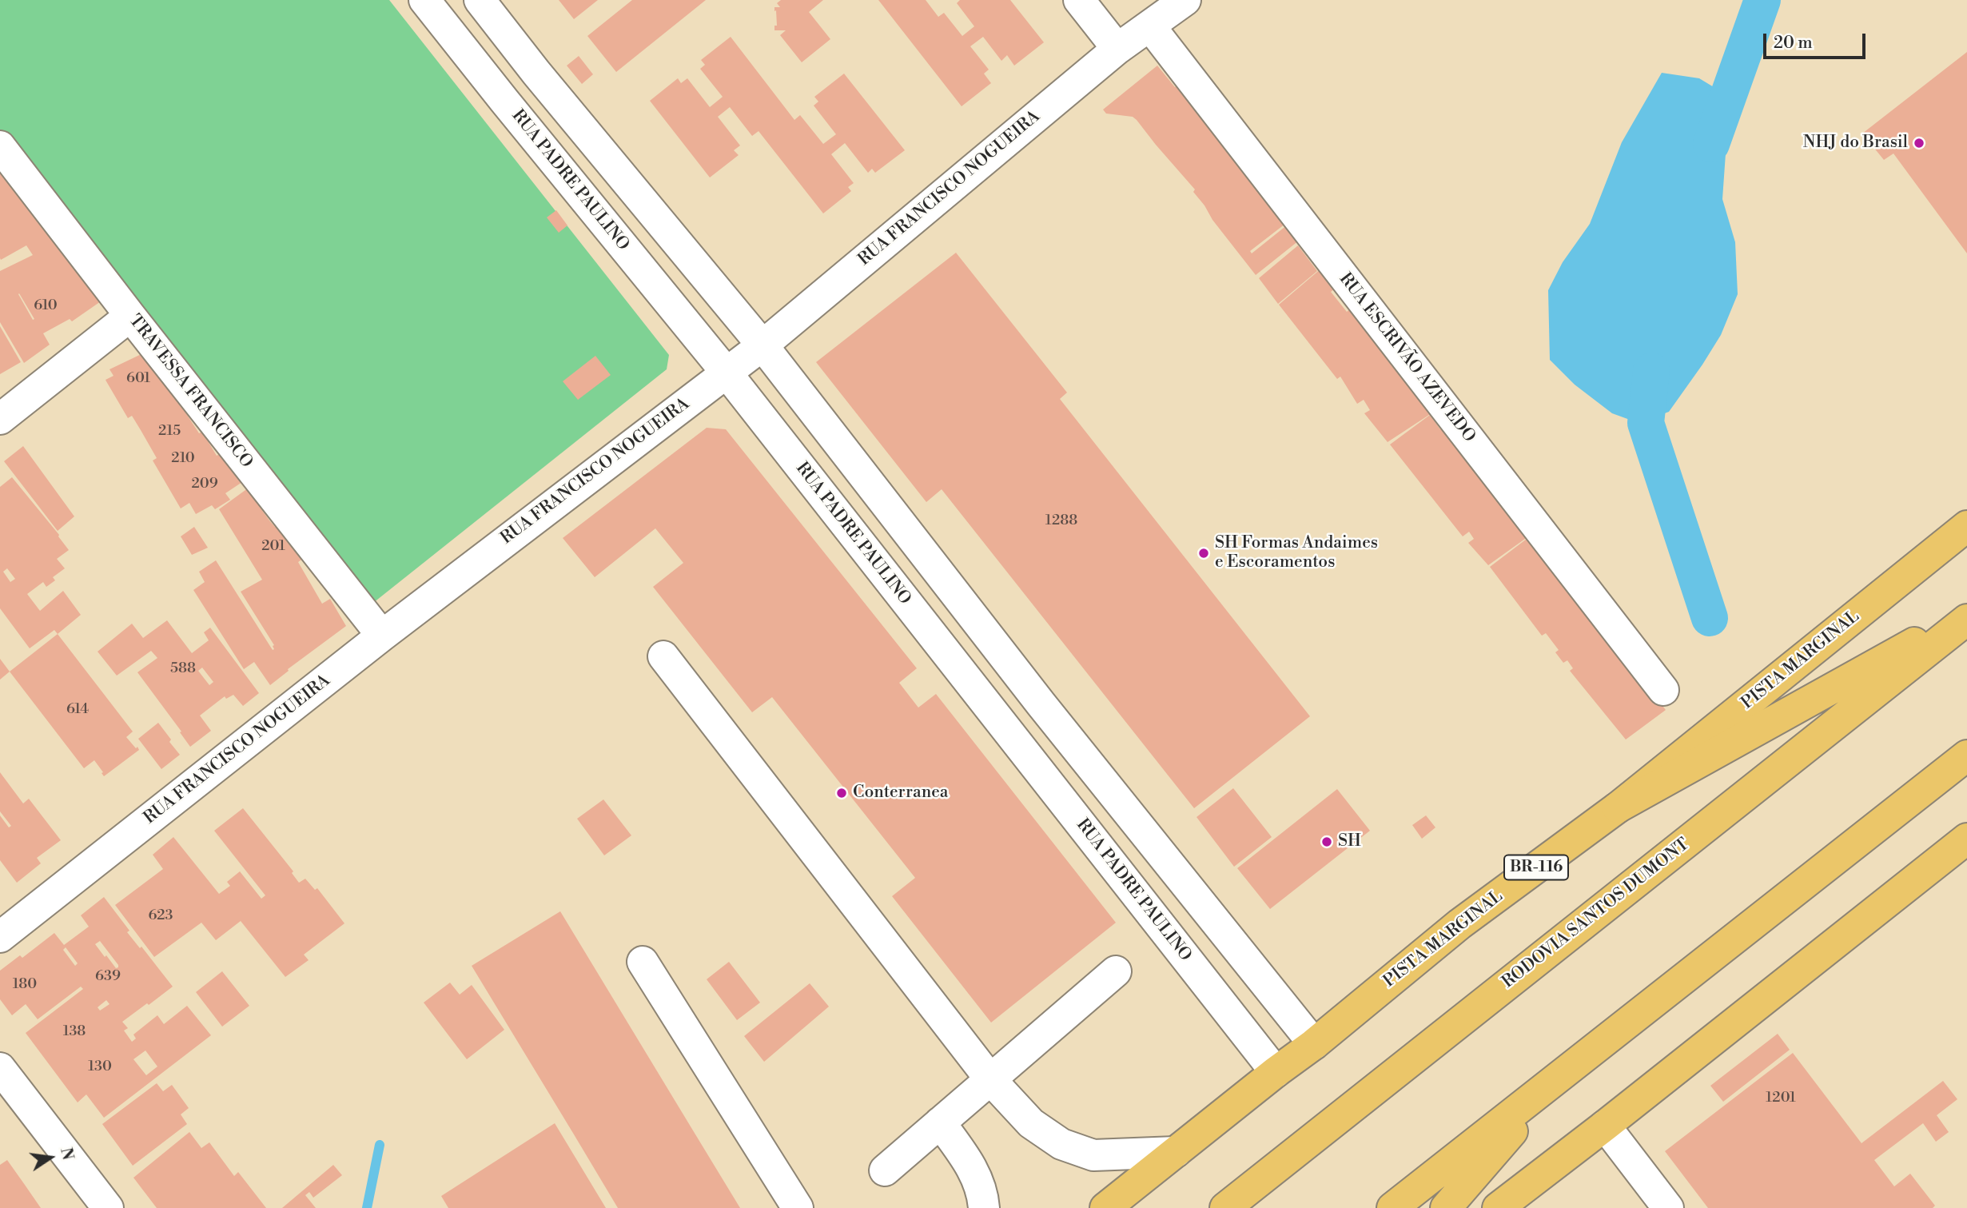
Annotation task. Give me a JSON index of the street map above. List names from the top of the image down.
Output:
{
  "streets": {
    "main road": ["PISTA MARGINAL", "BR-116", "RODOVIA SANTOS DUMONT"],
    "street": [
      "RUA PADRE PAULINO",
      "RUA FRANCISCO NOGUEIRA",
      "RUA ESCRIVÃO AZEVEDO",
      "TRAVESSA FRANCISCO"
    ]
  },
  "crossings": [
    ["RUA PADRE PAULINO", "RUA FRANCISCO NOGUEIRA"],
    ["RUA PADRE PAULINO", "PISTA MARGINAL"],
    ["RUA FRANCISCO NOGUEIRA", "RUA ESCRIVÃO AZEVEDO"],
    ["RUA FRANCISCO NOGUEIRA", "TRAVESSA FRANCISCO"]
  ],
  "places": [
    "NHJ do Brasil",
    "SH Formas Andaimes e Escoramentos",
    "Conterranea",
    "SH"
  ],
  "house_numbers": [
    "610",
    "601",
    "215",
    "210",
    "209",
    "1288",
    "201",
    "588",
    "614",
    "623",
    "639",
    "180",
    "138",
    "130",
    "1201"
  ],
  "scale_bar": "20 m",
  "north": "right"
}
